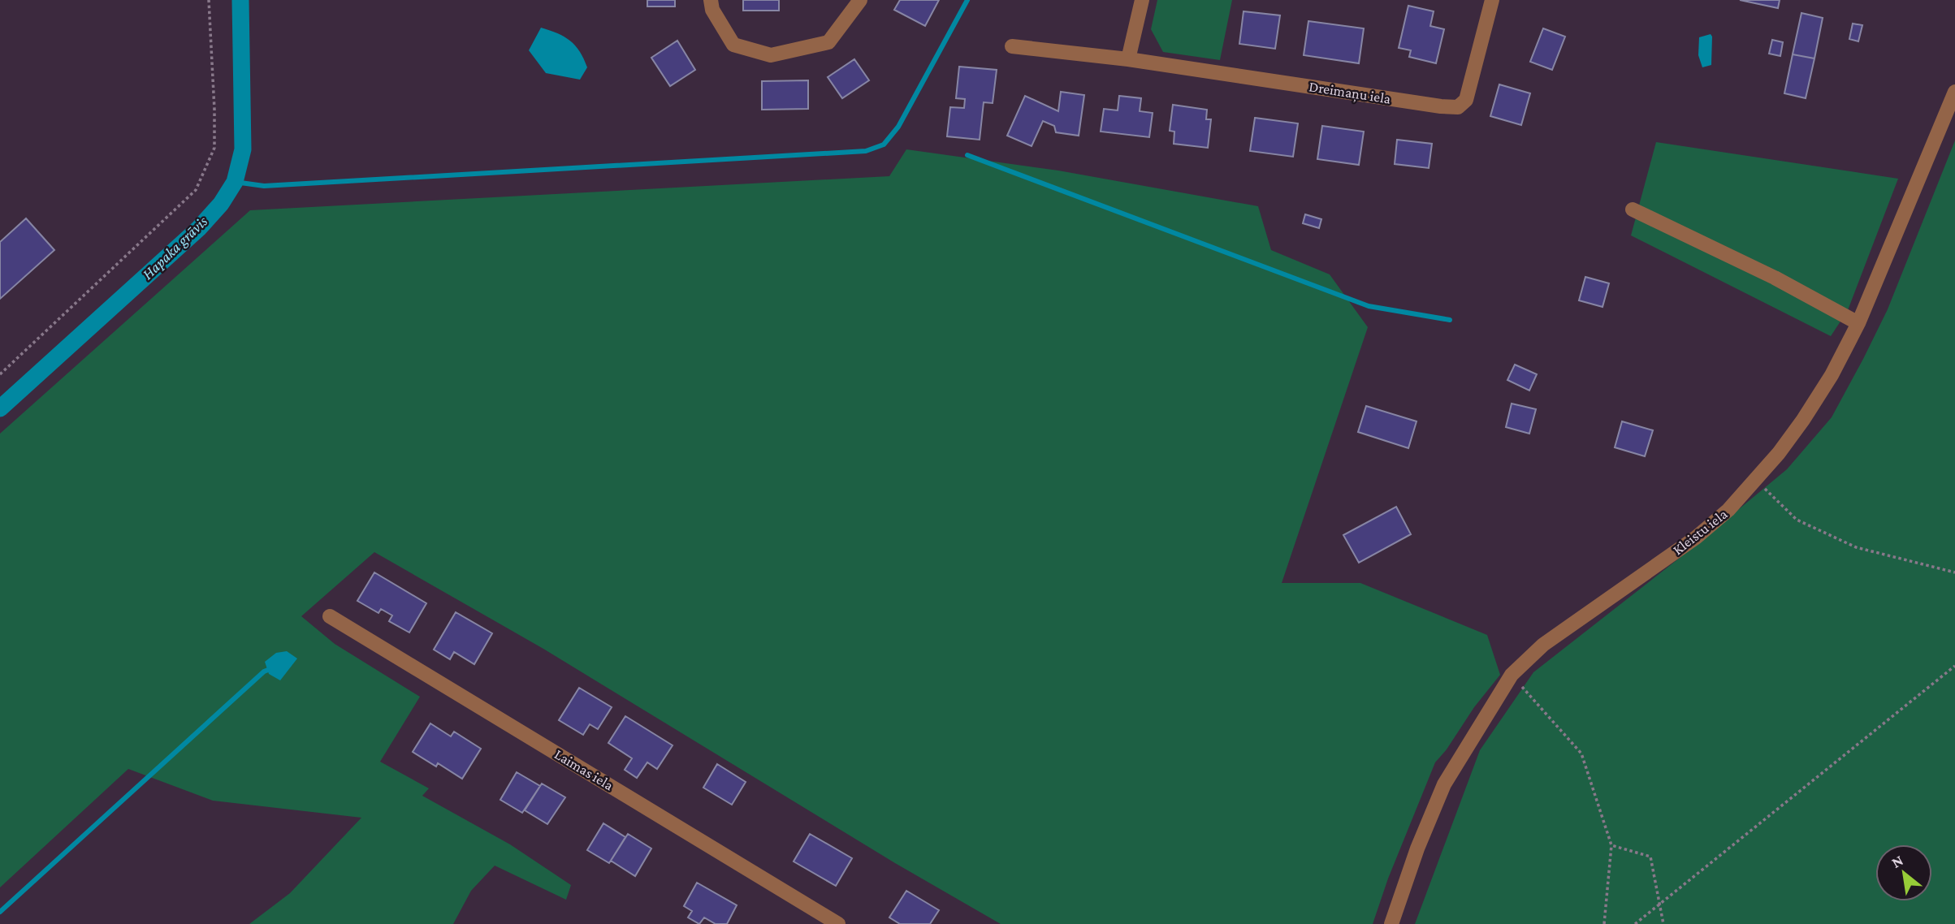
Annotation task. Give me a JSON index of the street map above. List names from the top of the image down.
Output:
{
  "streets": {
    "street": ["Dreimaņu iela", "Kleistu iela", "Laimas iela"]
  },
  "water": ["Hapaka grāvis"],
  "north": "top left"
}
